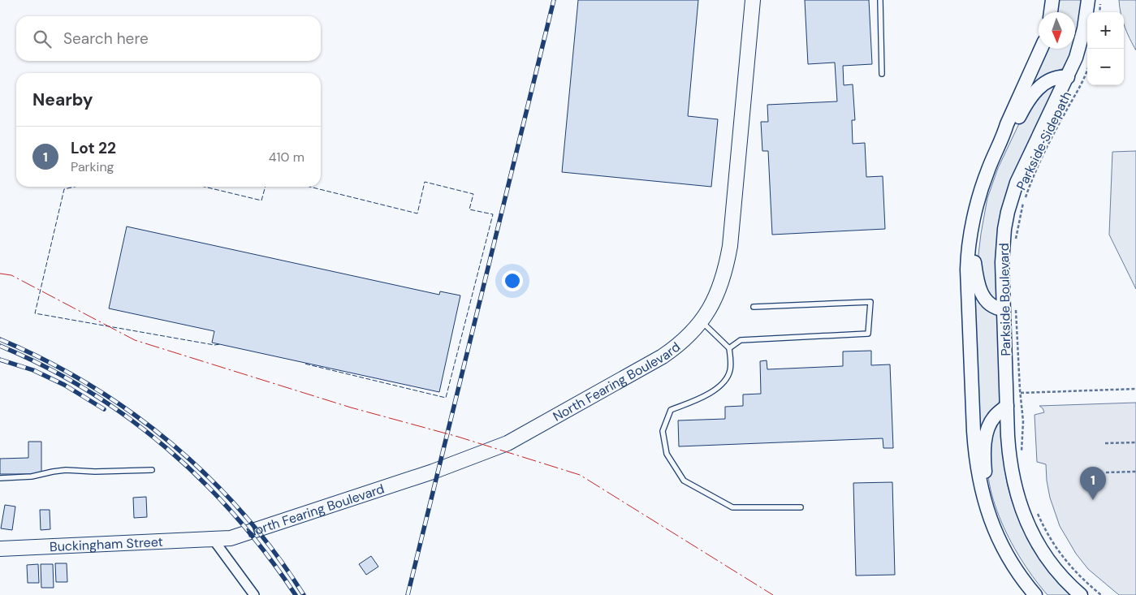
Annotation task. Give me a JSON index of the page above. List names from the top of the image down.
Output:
{
  "streets": {
    "main road": ["North Fearing Boulevard", "Buckingham Street"],
    "street": ["Parkside Boulevard"],
    "path": ["Parkside Sidepath"]
  },
  "crossings": [
    ["North Fearing Boulevard", "Buckingham Street"]
  ],
  "north": "bottom",
  "page": {
    "map_buttons": ["+", "−"],
    "search": "Search here",
    "heading": "Nearby",
    "list": [
      {
        "mark": "1",
        "name": "Lot 22",
        "note": "Parking",
        "value": "410 m"
      }
    ],
    "pins": "1"
  }
}
